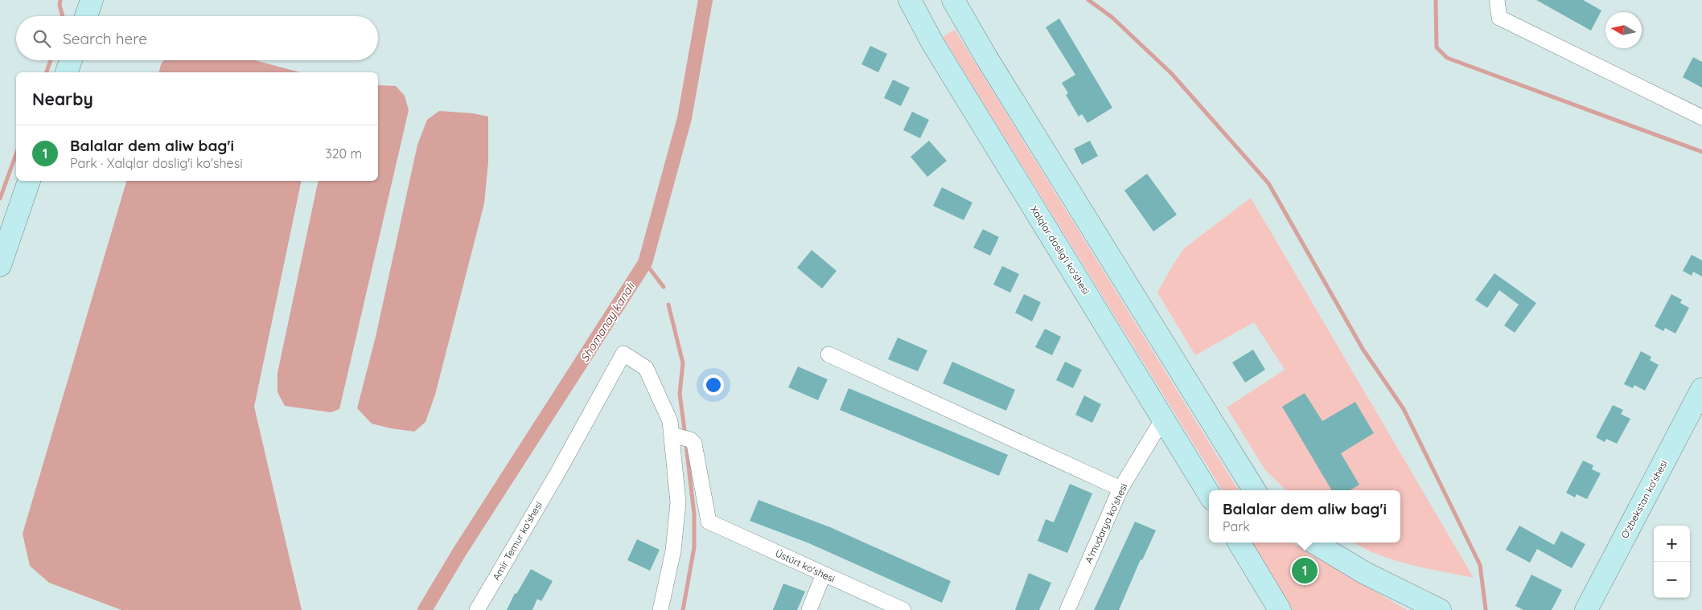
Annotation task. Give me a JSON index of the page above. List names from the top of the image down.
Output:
{
  "streets": {
    "main road": ["Xalqlar doslig'i ko'shesi", "O'zbekstan ko'shesi"],
    "street": ["A'mudarya ko'shesi", "Amir Temur ko'shesi", "Ústúrt ko'shesi"]
  },
  "crossings": [
    ["Xalqlar doslig'i ko'shesi", "A'mudarya ko'shesi"],
    ["Amir Temur ko'shesi", "Ústúrt ko'shesi"]
  ],
  "water": ["Shomanay kanalı"],
  "north": "left",
  "page": {
    "search": "Search here",
    "heading": "Nearby",
    "list": [
      {
        "mark": "1",
        "name": "Balalar dem aliw bag'i",
        "note": "Park · Xalqlar doslig'i ko'shesi",
        "value": "320 m"
      }
    ],
    "popup": ["Balalar dem aliw bag'i", "Park"],
    "map_buttons": ["+", "−"],
    "pins": "1"
  }
}
